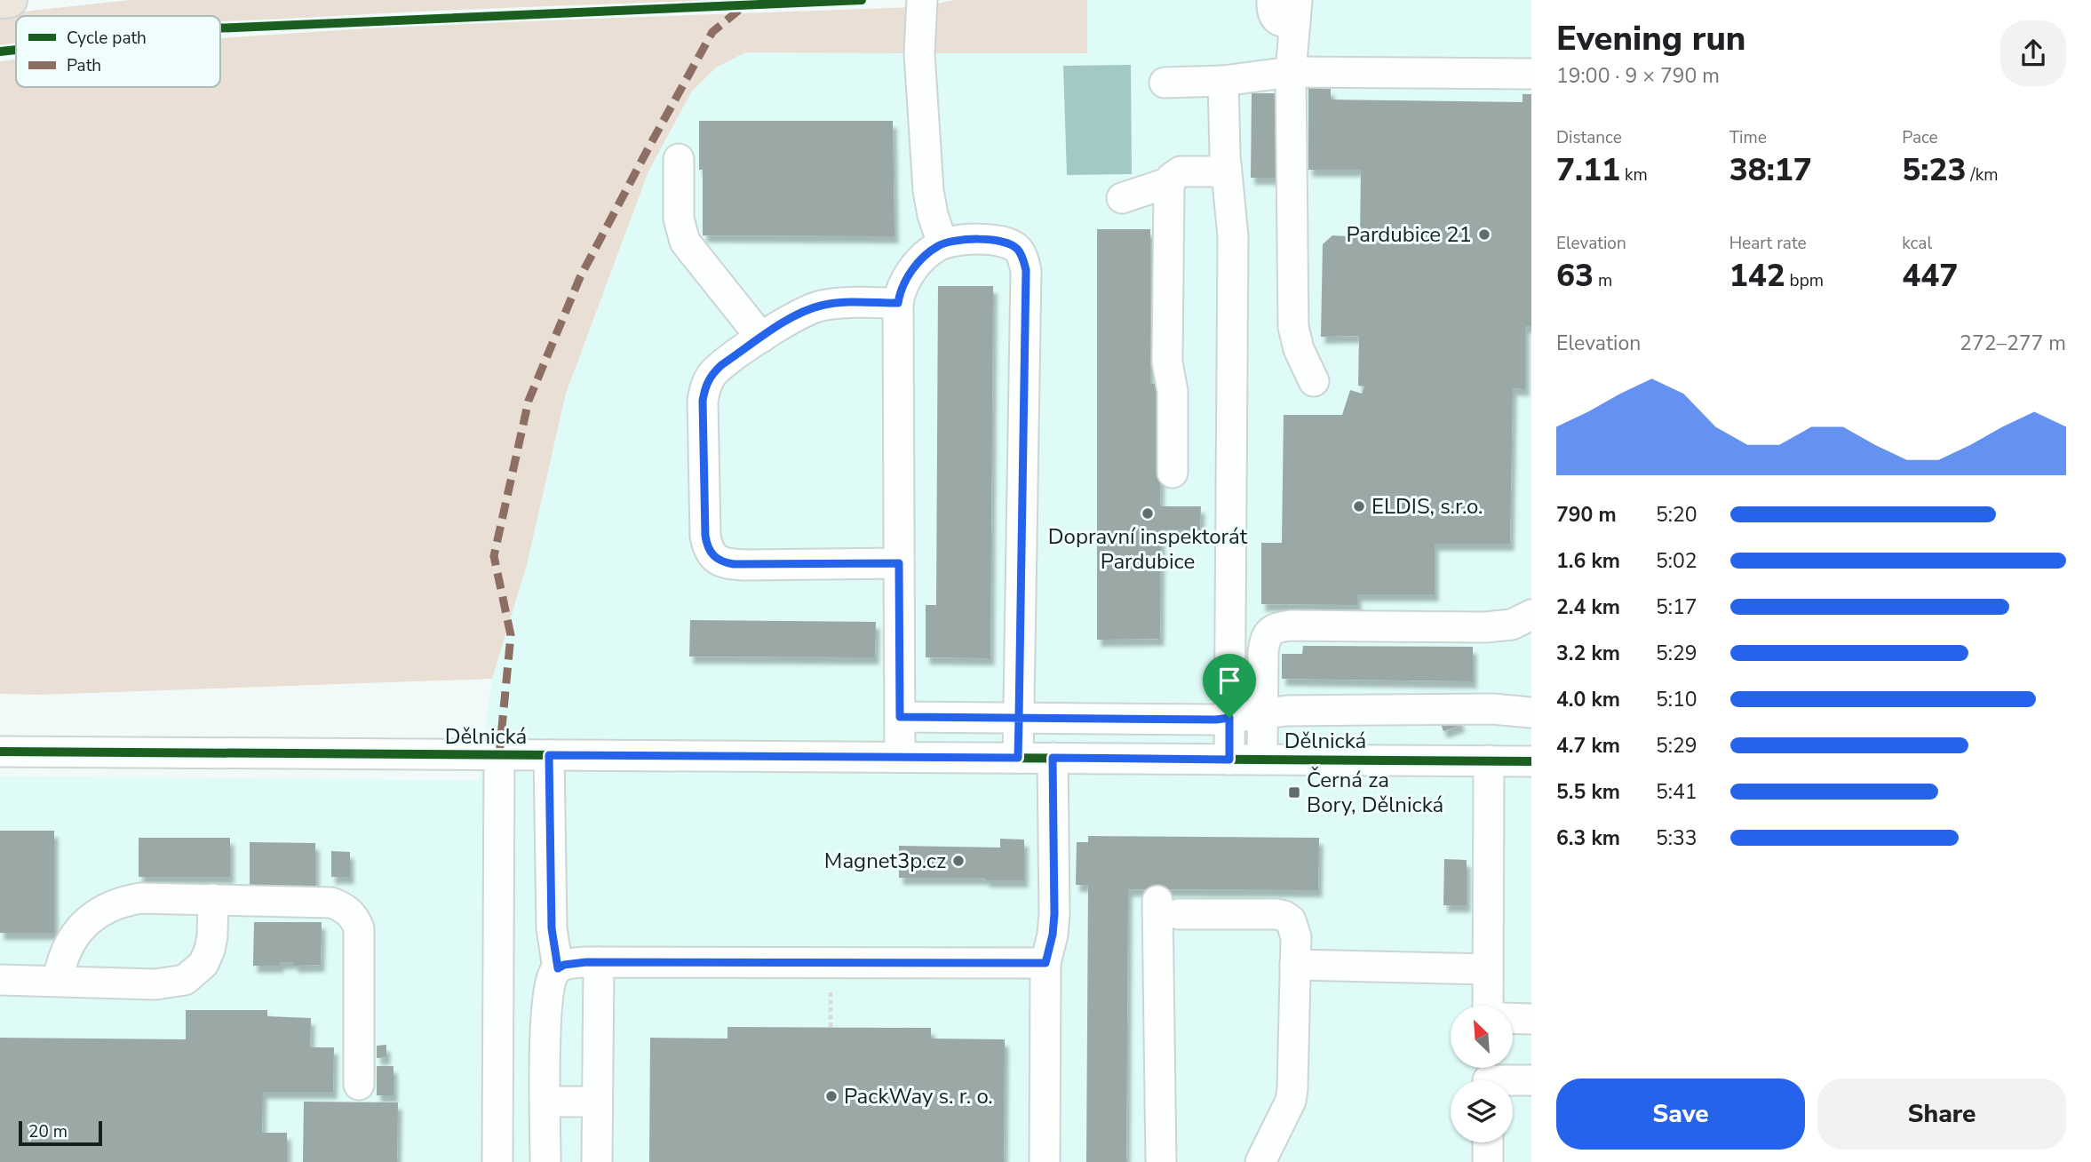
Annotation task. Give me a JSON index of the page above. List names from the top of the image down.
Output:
{
  "streets": {
    "street": ["Dělnická"]
  },
  "places": {
    "other": [
      "Pardubice 21",
      "ELDIS, s.r.o.",
      "Dopravní inspektorát Pardubice",
      "Magnet3p.cz",
      "PackWay s. r. o."
    ],
    "transit": ["Černá za Bory, Dělnická"]
  },
  "legend": ["Cycle path", "Path"],
  "scale_bar": "20 m",
  "north": "top left",
  "page": {
    "heading": ["Evening run", "19:00 · 9 × 790 m"],
    "stats": [
      ["Distance", "7.11 km"],
      ["Time", "38:17"],
      ["Pace", "5:23 /km"],
      ["Elevation", "63 m"],
      ["Heart rate", "142 bpm"],
      ["kcal", "447"]
    ],
    "chart": ["Elevation", "272–277 m"],
    "list": [
      {
        "name": "790 m",
        "note": "5:20"
      },
      {
        "name": "1.6 km",
        "note": "5:02"
      },
      {
        "name": "2.4 km",
        "note": "5:17"
      },
      {
        "name": "3.2 km",
        "note": "5:29"
      },
      {
        "name": "4.0 km",
        "note": "5:10"
      },
      {
        "name": "4.7 km",
        "note": "5:29"
      },
      {
        "name": "5.5 km",
        "note": "5:41"
      },
      {
        "name": "6.3 km",
        "note": "5:33"
      }
    ],
    "buttons": ["Save", "Share"],
    "scale": "20 m"
  }
}
